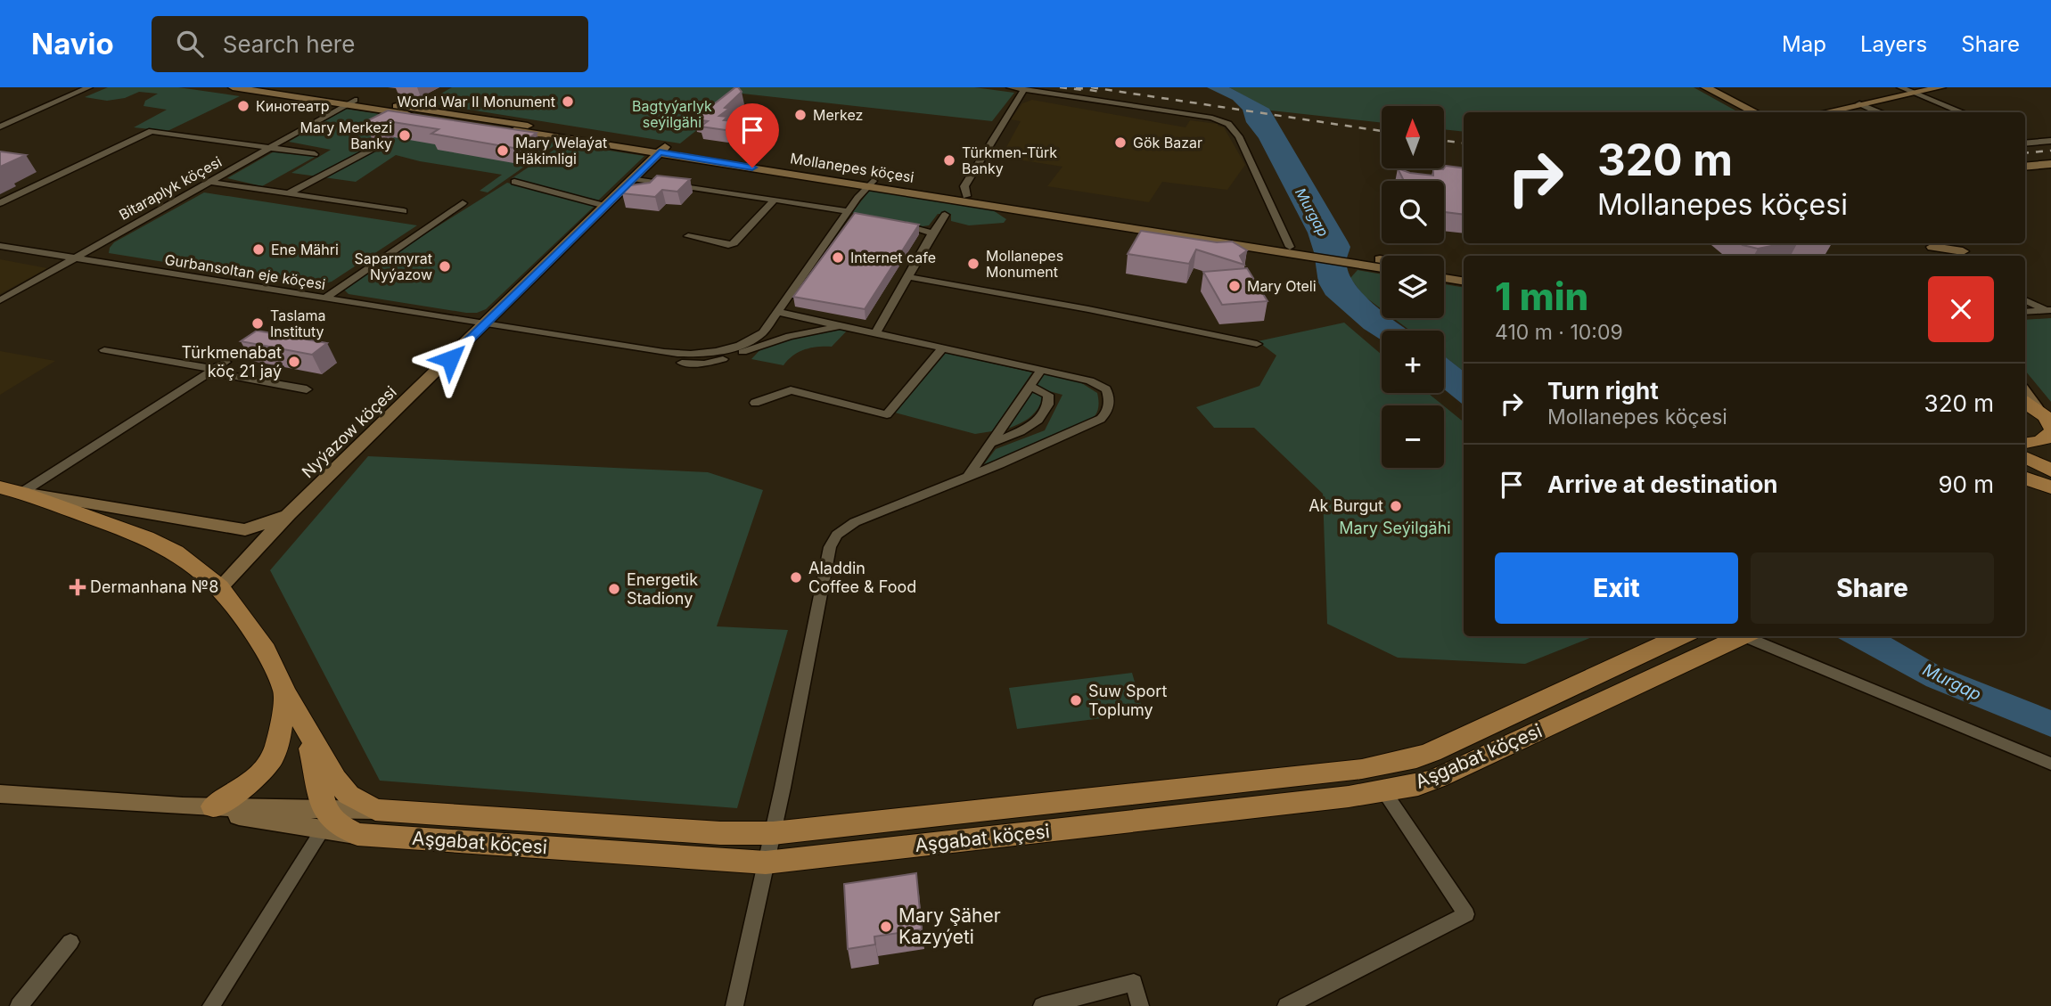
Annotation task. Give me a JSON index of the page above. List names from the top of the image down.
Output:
{
  "streets": {
    "main road": ["Aşgabat köçesi"],
    "street": [
      "Mollanepes köçesi",
      "Bitaraplyk köçesi",
      "Gurbansoltan eje köçesi",
      "Nyýazow köçesi"
    ]
  },
  "crossings": [
    ["Mollanepes köçesi", "Bitaraplyk köçesi"],
    ["Mollanepes köçesi", "Gurbansoltan eje köçesi"],
    ["Mollanepes köçesi", "Nyýazow köçesi"],
    ["Bitaraplyk köçesi", "Gurbansoltan eje köçesi"],
    ["Gurbansoltan eje köçesi", "Nyýazow köçesi"]
  ],
  "water": ["Murgap"],
  "parks": ["Bagtyýarlyk seýilgähi", "Mary Seýilgähi"],
  "places": {
    "other": [
      "World War II Monument",
      "Кинотеатр",
      "Merkez",
      "Mary Merkezi Banky",
      "Gök Bazar",
      "Mary Welaýat Häkimligi",
      "Türkmen-Türk Banky",
      "Ene Mähri",
      "Internet cafe",
      "Mollanepes Monument",
      "Saparmyrat Nyýazow",
      "Mary Oteli",
      "Taslama Instituty",
      "Türkmenabat köç 21 jaý",
      "Ak Burgut",
      "Aladdin Coffee & Food",
      "Energetik Stadiony",
      "Suw Sport Toplumy",
      "Mary Şäher Kazyýeti"
    ],
    "health": ["Dermanhana №8"]
  },
  "north": "top",
  "page": {
    "header": "Navio",
    "search": "Search here",
    "nav": ["Map", "Layers", "Share"],
    "map_buttons": ["+", "−"],
    "turn": ["320 m", "Mollanepes köçesi"],
    "heading": ["1 min", "410 m · 10:09"],
    "list": [
      {
        "name": "Turn right",
        "note": "Mollanepes köçesi",
        "value": "320 m"
      },
      {
        "name": "Arrive at destination",
        "value": "90 m"
      }
    ],
    "buttons": ["Exit", "Share"]
  }
}
